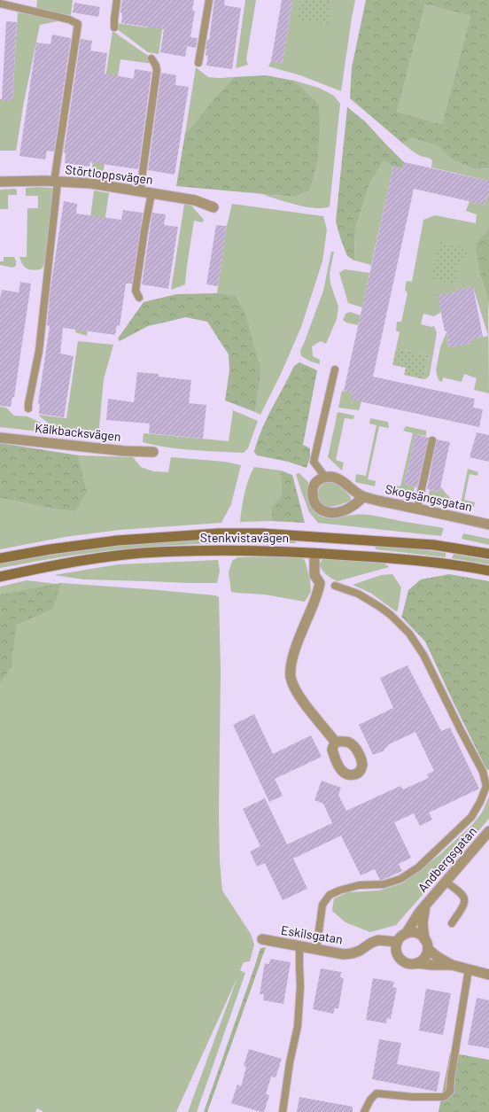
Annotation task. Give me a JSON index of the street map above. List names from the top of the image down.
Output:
{
  "streets": {
    "main road": ["Stenkvistavägen"],
    "street": [
      "Störtloppsvägen",
      "Kälkbacksvägen",
      "Skogsängsgatan",
      "Andbergsgatan",
      "Eskilsgatan"
    ]
  },
  "crossings": [
    ["Andbergsgatan", "Eskilsgatan"]
  ]
}
